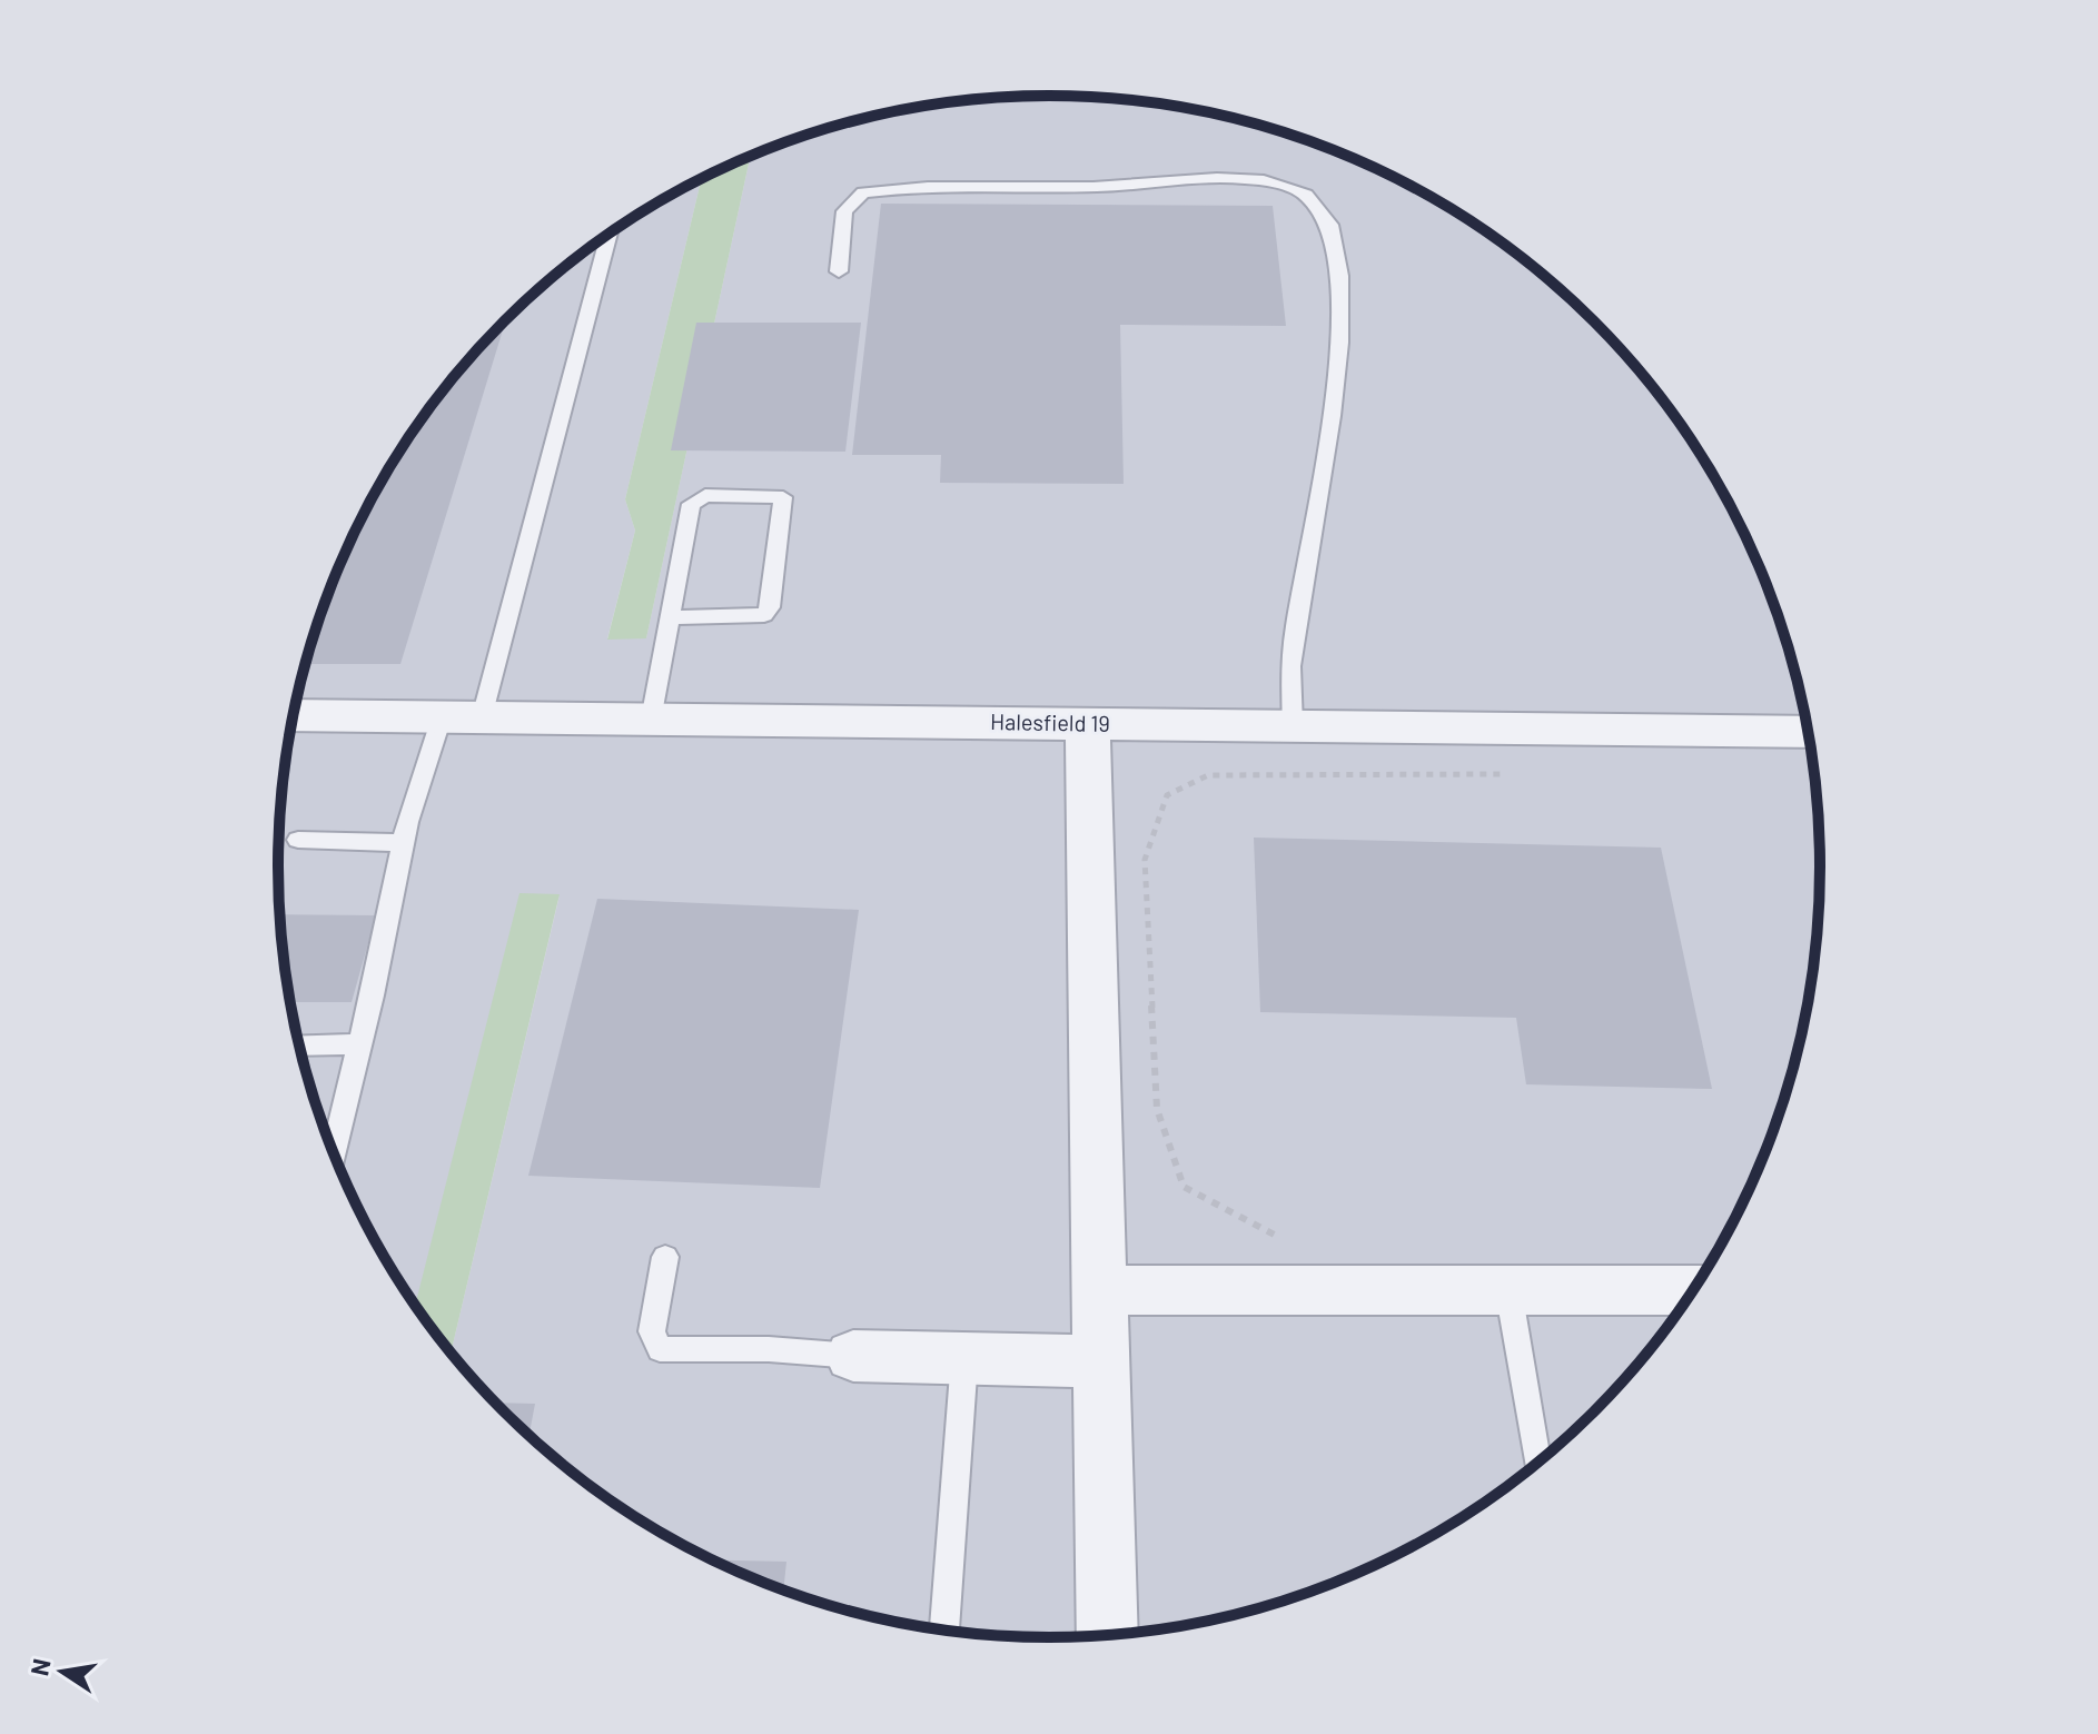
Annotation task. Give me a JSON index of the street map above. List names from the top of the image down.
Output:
{
  "streets": {
    "street": ["Halesfield 19"]
  },
  "north": "left"
}
